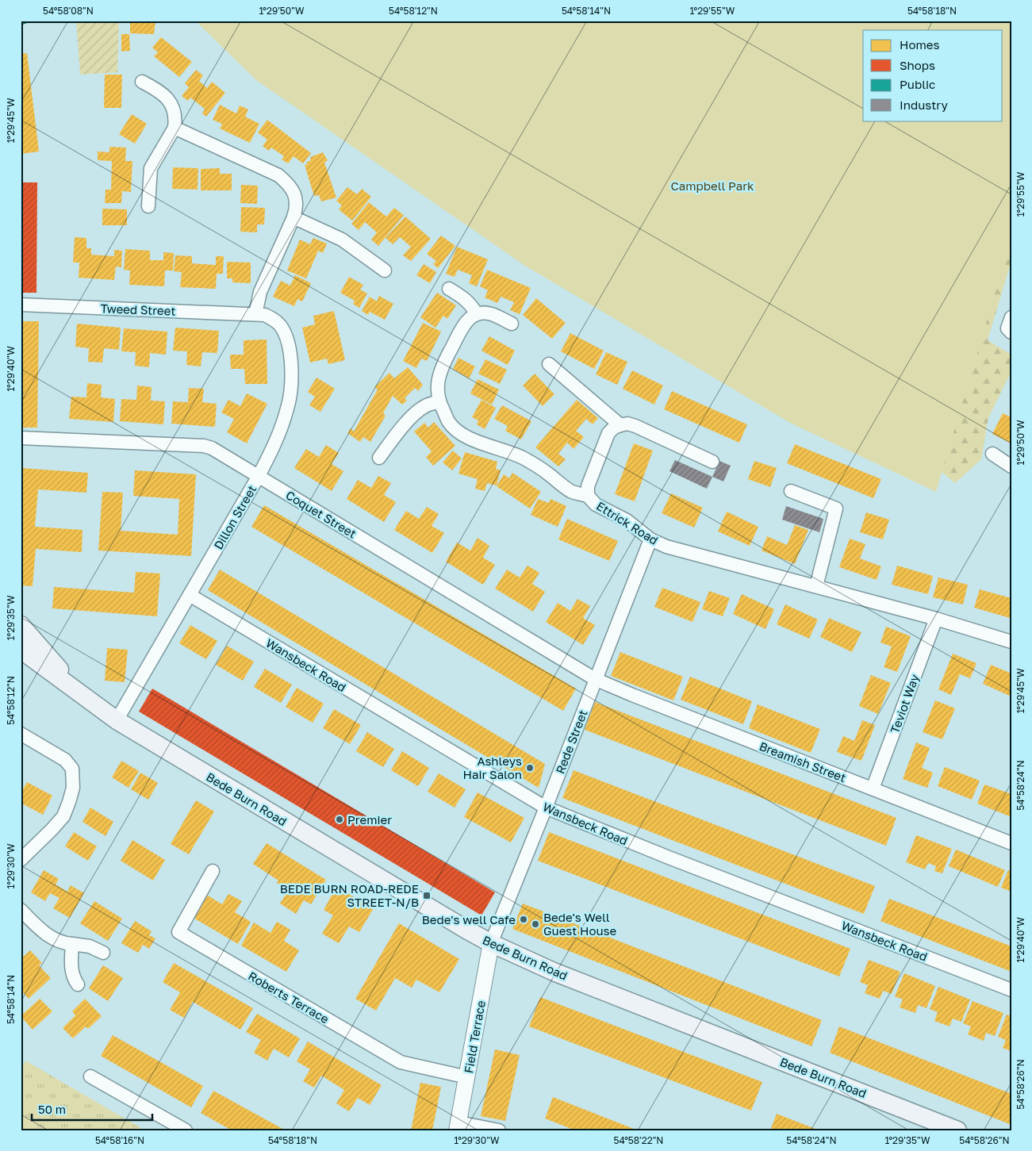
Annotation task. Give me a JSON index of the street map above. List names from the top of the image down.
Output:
{
  "streets": {
    "main road": ["Bede Burn Road"],
    "street": [
      "Tweed Street",
      "Coquet Street",
      "Dillon Street",
      "Ettrick Road",
      "Wansbeck Road",
      "Teviot Way",
      "Rede Street",
      "Breamish Street",
      "Roberts Terrace",
      "Field Terrace"
    ]
  },
  "crossings": [
    ["Tweed Street", "Dillon Street"],
    ["Coquet Street", "Dillon Street"],
    ["Coquet Street", "Rede Street"],
    ["Coquet Street", "Breamish Street"],
    ["Dillon Street", "Wansbeck Road"],
    ["Dillon Street", "Bede Burn Road"],
    ["Ettrick Road", "Teviot Way"],
    ["Ettrick Road", "Rede Street"],
    ["Wansbeck Road", "Rede Street"],
    ["Teviot Way", "Breamish Street"],
    ["Rede Street", "Breamish Street"],
    ["Rede Street", "Bede Burn Road"],
    ["Rede Street", "Field Terrace"],
    ["Bede Burn Road", "Field Terrace"],
    ["Roberts Terrace", "Field Terrace"]
  ],
  "parks": ["Campbell Park"],
  "places": {
    "other": [
      "Ashleys Hair Salon",
      "Premier",
      "Bede's well Cafe",
      "Bede's Well Guest House"
    ],
    "transit": ["BEDE BURN ROAD-REDE STREET-N/B"]
  },
  "legend": [
    "Homes",
    "Shops",
    "Public",
    "Industry"
  ],
  "scale_bar": "50 m",
  "coordinates": [
    "54°58'08\"N",
    "1°29'50\"W",
    "54°58'12\"N",
    "54°58'14\"N",
    "1°29'55\"W",
    "54°58'18\"N",
    "1°29'45\"W",
    "1°29'40\"W",
    "1°29'35\"W",
    "54°58'24\"N",
    "1°29'30\"W",
    "54°58'26\"N",
    "54°58'16\"N",
    "54°58'22\"N"
  ]
}
